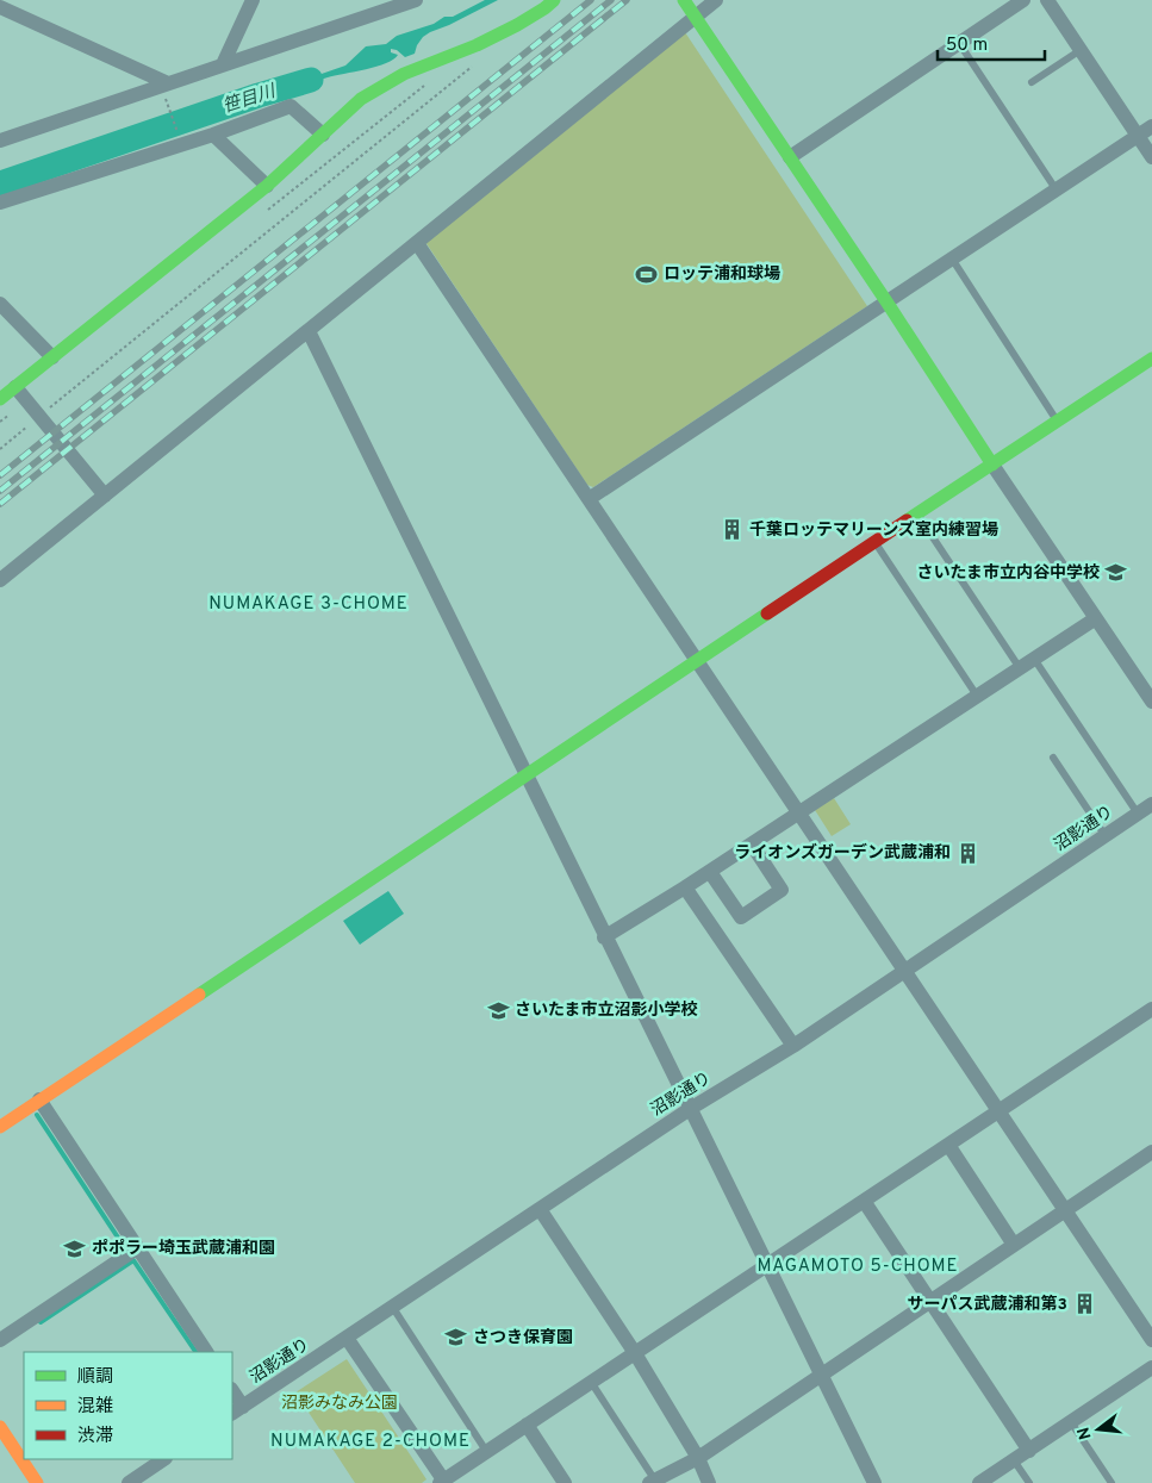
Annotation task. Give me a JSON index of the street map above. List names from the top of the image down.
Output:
{
  "streets": {
    "street": ["沼影通り"]
  },
  "districts": ["NUMAKAGE 3-CHOME", "MAGAMOTO 5-CHOME", "NUMAKAGE 2-CHOME"],
  "water": ["笹目川"],
  "parks": ["沼影みなみ公園"],
  "places": {
    "sports": ["ロッテ浦和球場"],
    "building": ["千葉ロッテマリーンズ室内練習場", "ライオンズガーデン武蔵浦和", "サーパス武蔵浦和第3"],
    "school or university": [
      "さいたま市立内谷中学校",
      "さいたま市立沼影小学校",
      "ポポラー埼玉武蔵浦和園",
      "さつき保育園"
    ]
  },
  "legend": ["順調", "混雑", "渋滞"],
  "scale_bar": "50 m",
  "north": "left"
}
